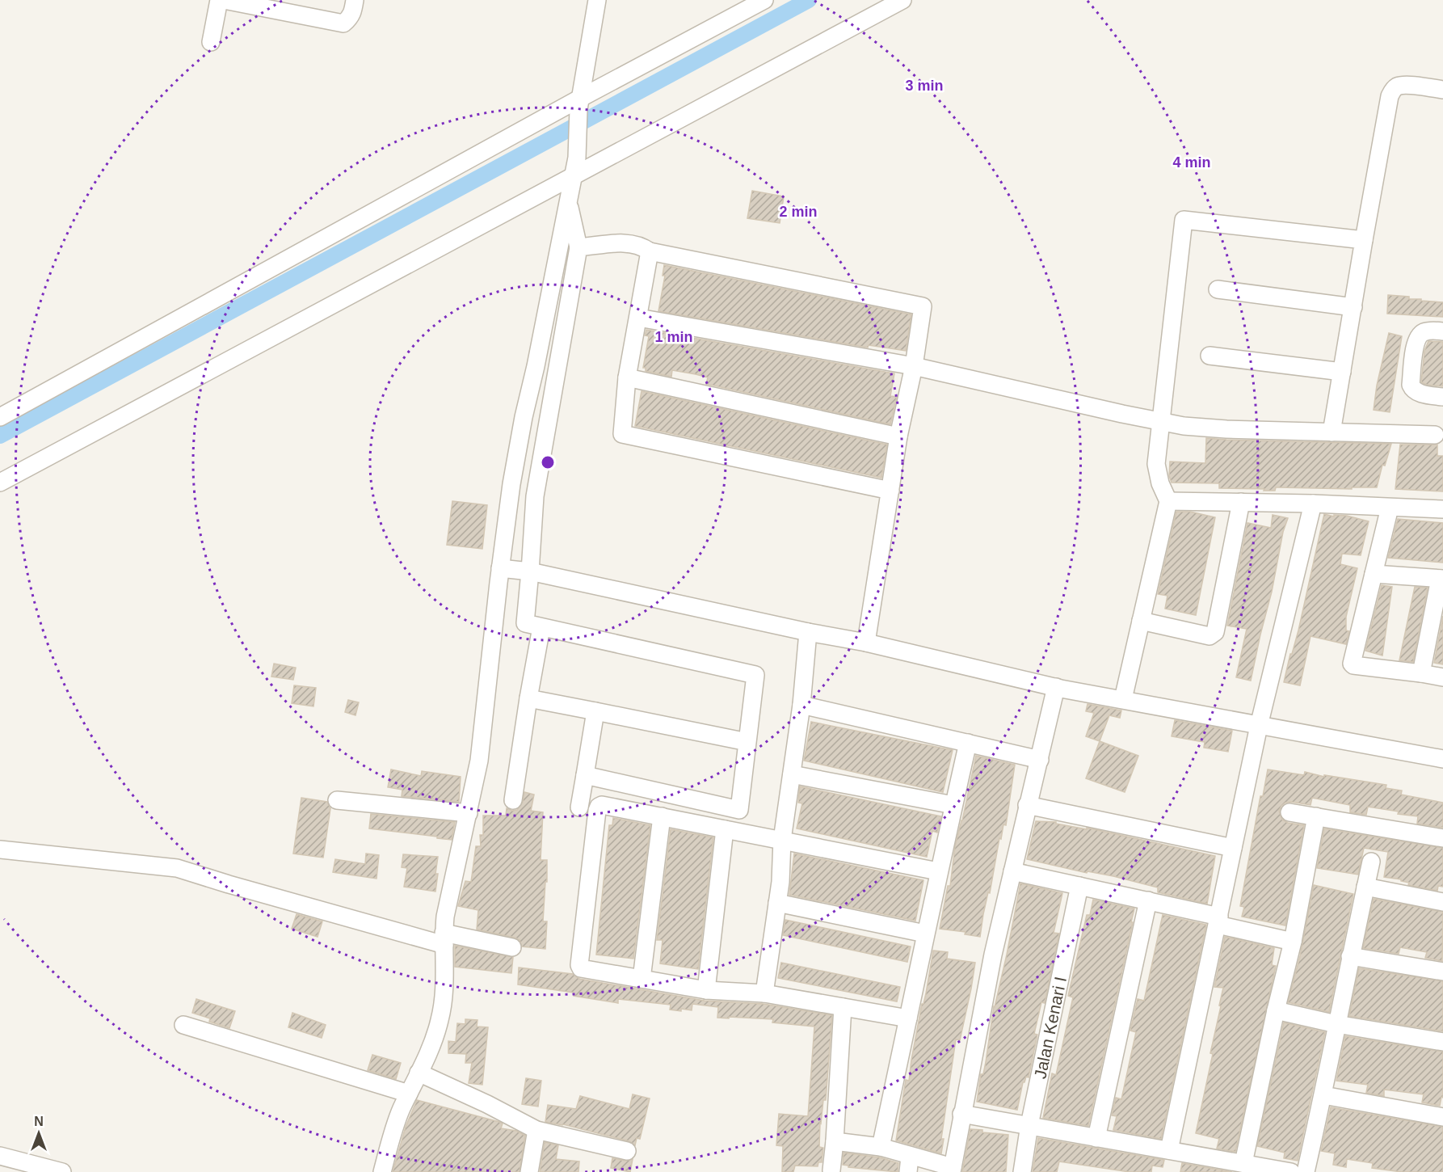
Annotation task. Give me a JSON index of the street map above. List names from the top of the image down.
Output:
{
  "streets": {
    "street": ["Jalan Kenari I"]
  },
  "north": "top",
  "rings": [
    "3 min",
    "4 min",
    "2 min",
    "1 min"
  ]
}
